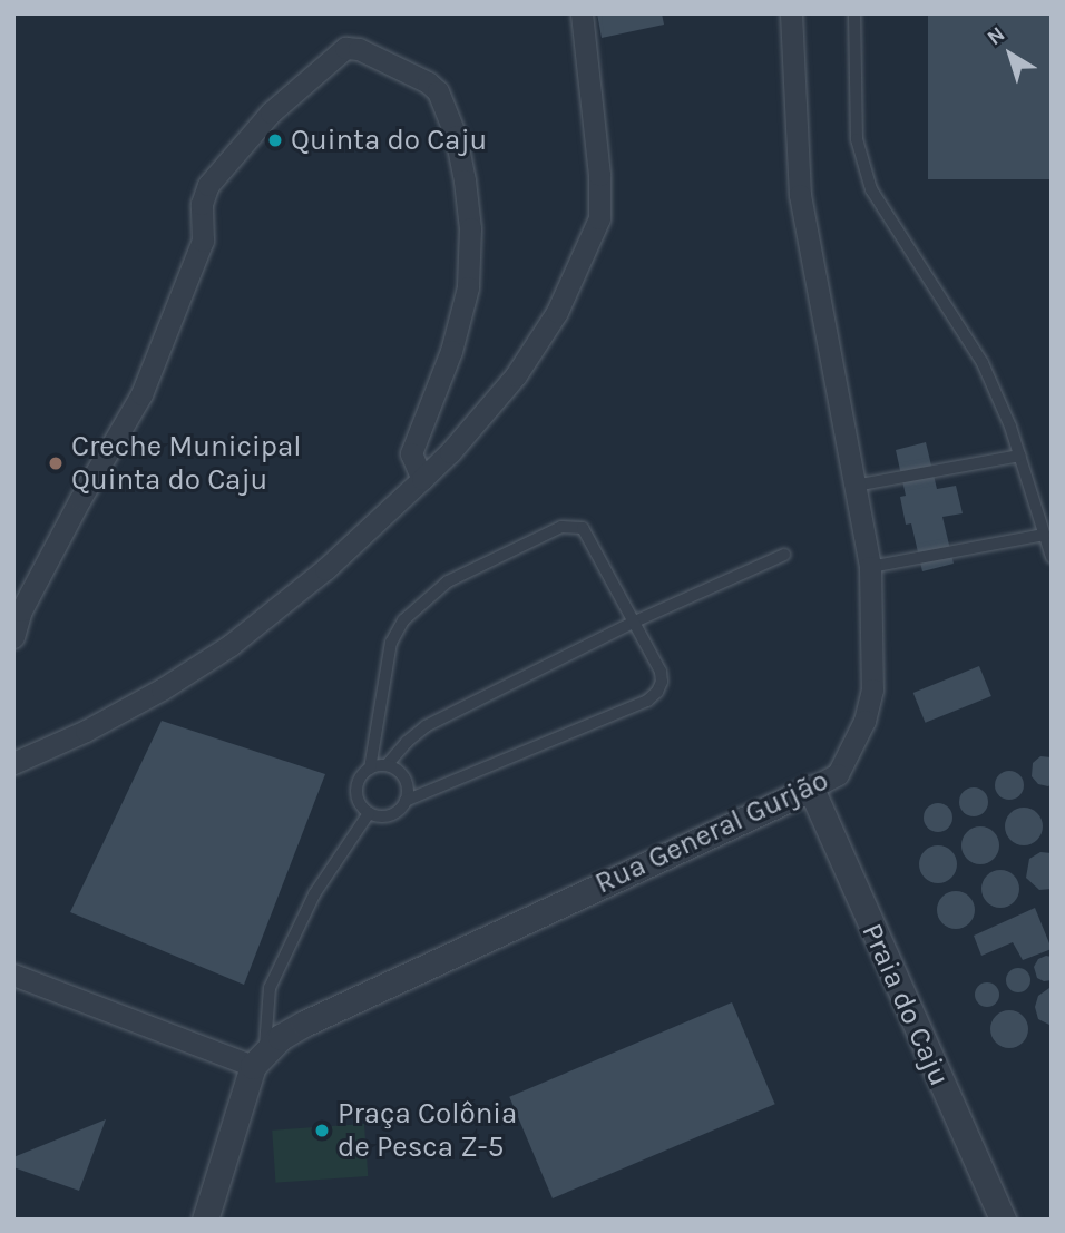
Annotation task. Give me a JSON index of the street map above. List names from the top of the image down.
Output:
{
  "streets": {
    "street": ["Rua General Gurjão", "Praia do Caju"]
  },
  "crossings": [
    ["Rua General Gurjão", "Praia do Caju"]
  ],
  "places": ["Quinta do Caju", "Creche Municipal Quinta do Caju", "Praça Colônia de Pesca Z-5"],
  "north": "top left"
}
